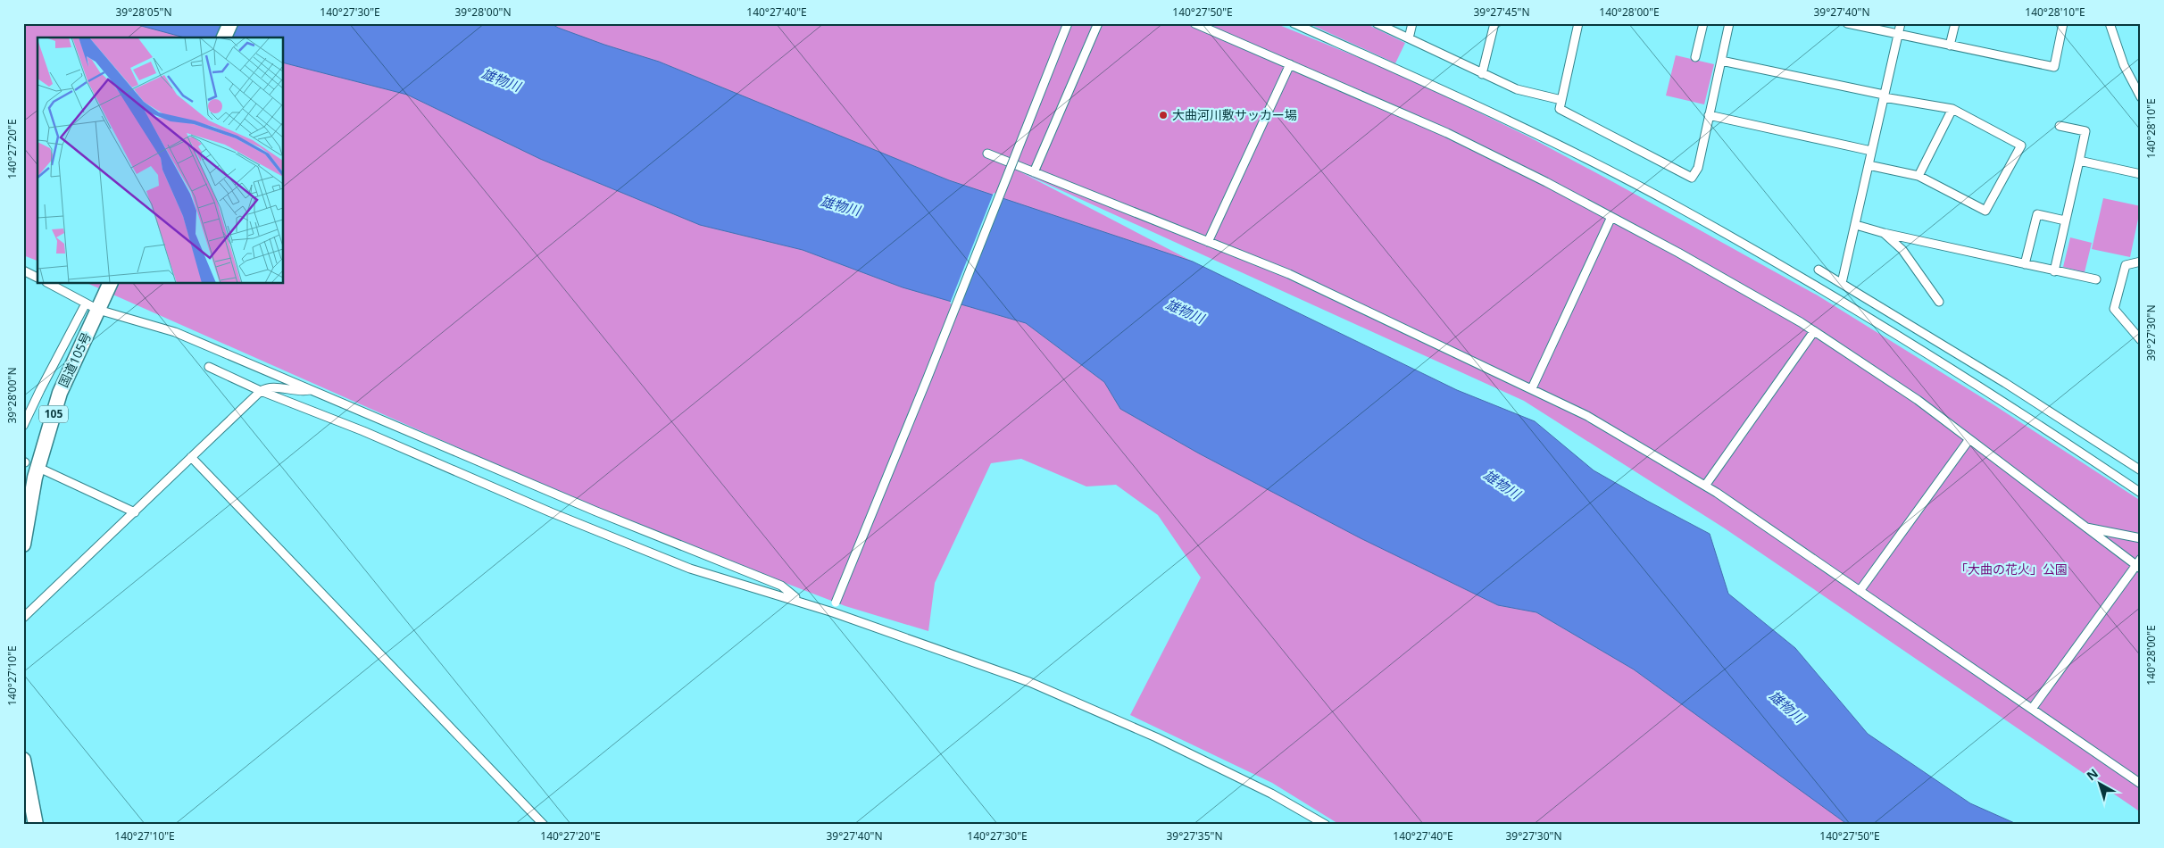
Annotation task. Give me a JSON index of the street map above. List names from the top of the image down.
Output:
{
  "streets": {
    "highway": ["国道105号", "105"]
  },
  "water": ["雄物川"],
  "parks": ["「大曲の花火」公園"],
  "places": ["大曲河川敷サッカー場"],
  "north": "top left",
  "coordinates": [
    "39°28'05\"N",
    "140°27'30\"E",
    "39°28'00\"N",
    "140°27'40\"E",
    "140°27'50\"E",
    "39°27'45\"N",
    "140°28'00\"E",
    "39°27'40\"N",
    "140°28'10\"E",
    "140°27'20\"E",
    "39°27'30\"N",
    "140°27'10\"E",
    "39°27'35\"N"
  ]
}
